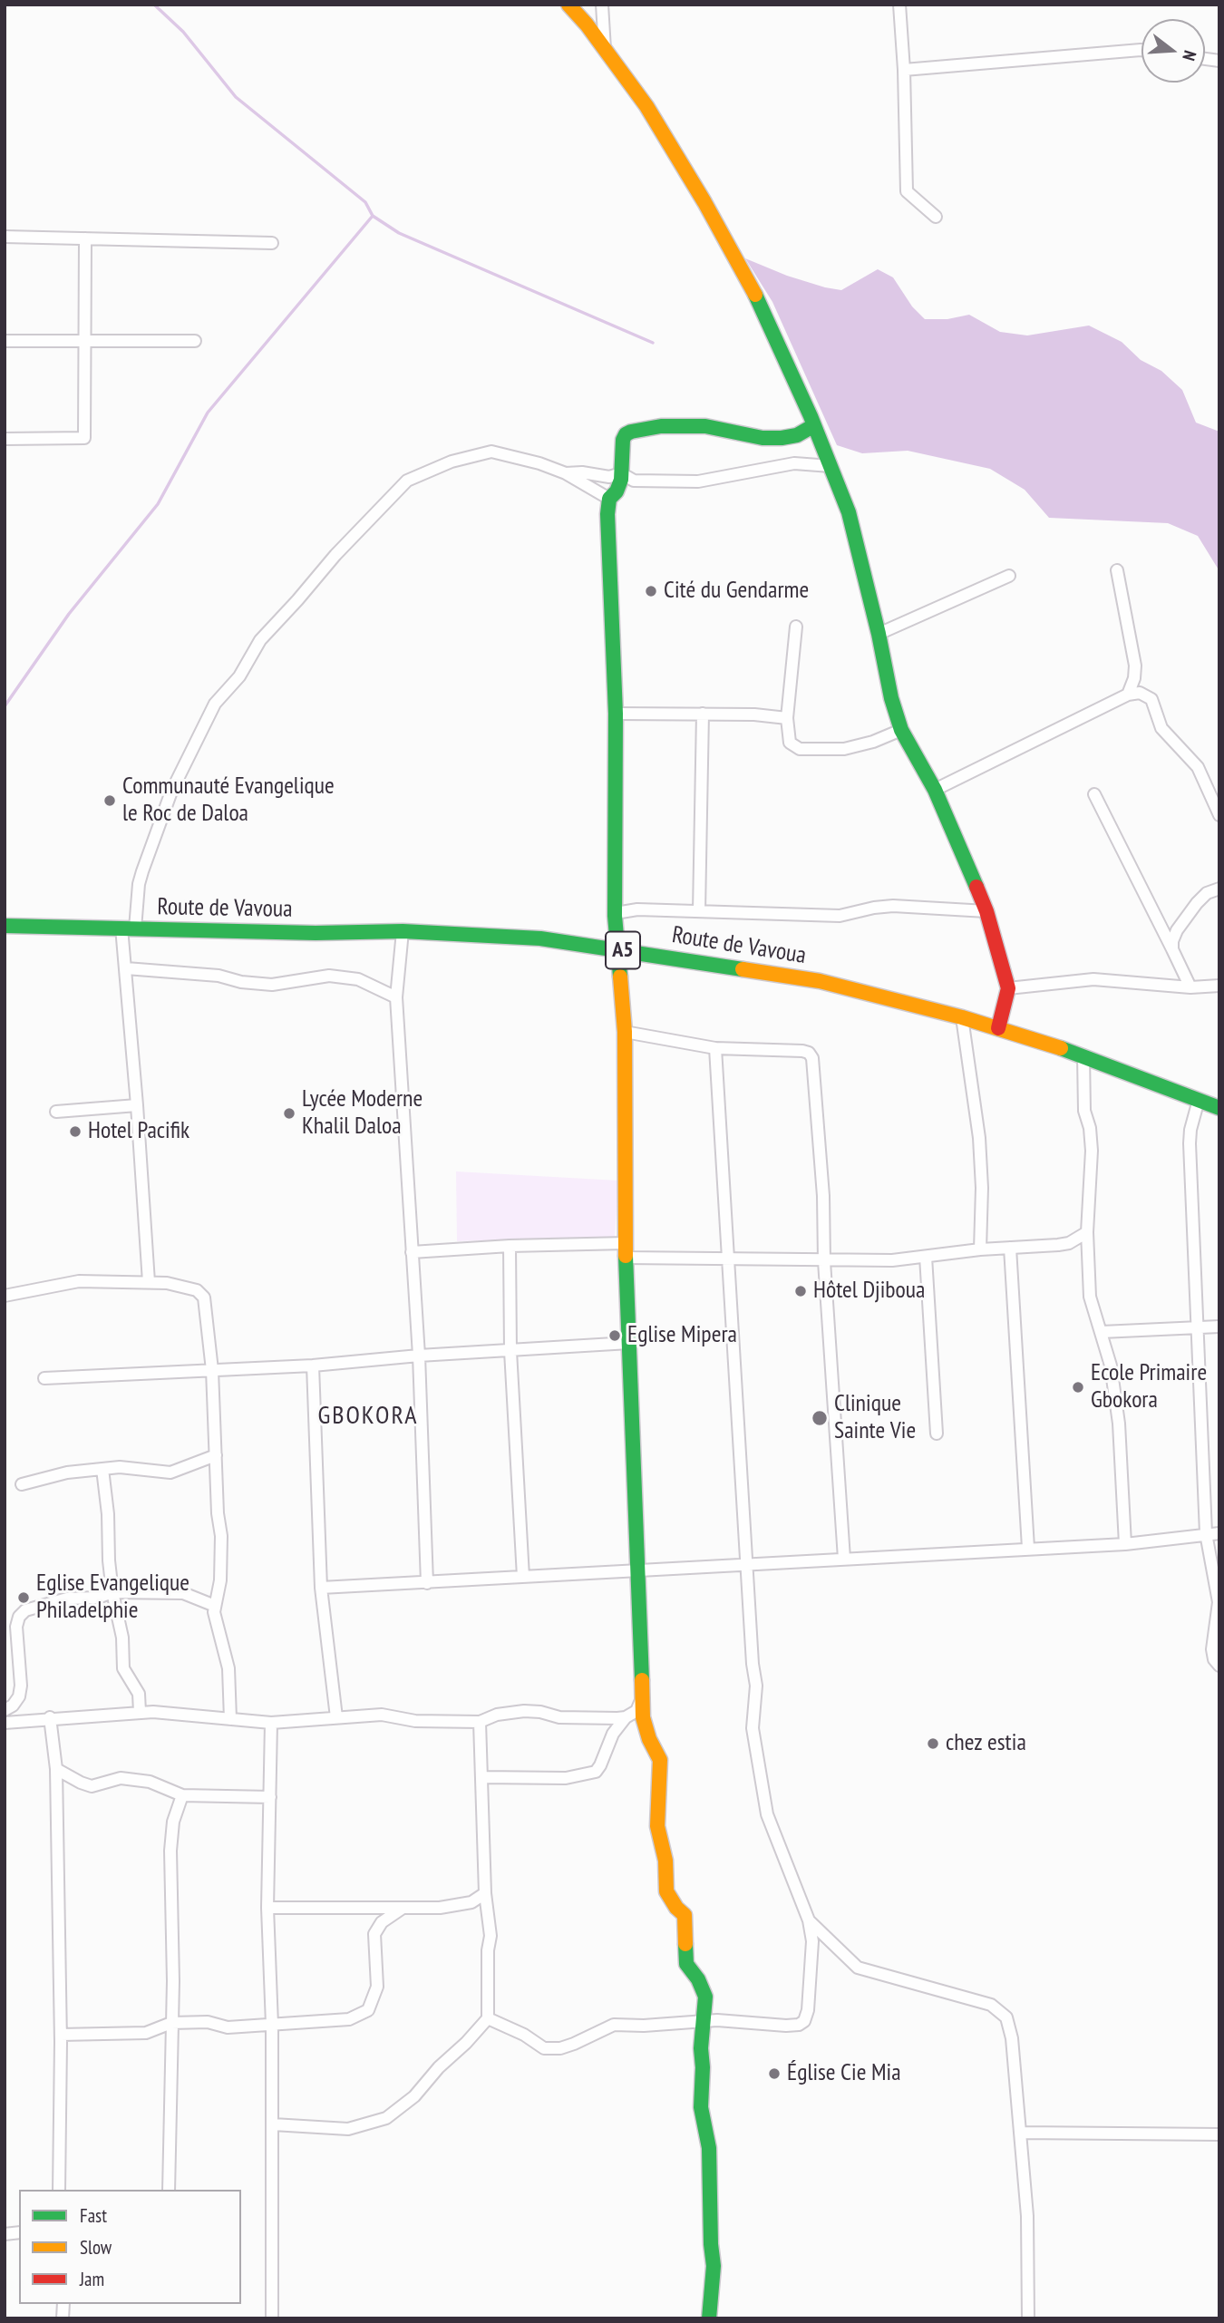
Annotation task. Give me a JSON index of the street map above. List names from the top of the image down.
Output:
{
  "streets": {
    "street": ["Route de Vavoua", "A5"]
  },
  "districts": ["GBOKORA"],
  "places": [
    "Cité du Gendarme",
    "Communauté Evangelique le Roc de Daloa",
    "Lycée Moderne Khalil Daloa",
    "Hotel Pacifik",
    "Hôtel Djiboua",
    "Eglise Mipera",
    "Ecole Primaire Gbokora",
    "Clinique Sainte Vie",
    "Eglise Evangelique Philadelphie",
    "chez estia",
    "Église Cie Mia"
  ],
  "legend": ["Fast", "Slow", "Jam"],
  "north": "right"
}
